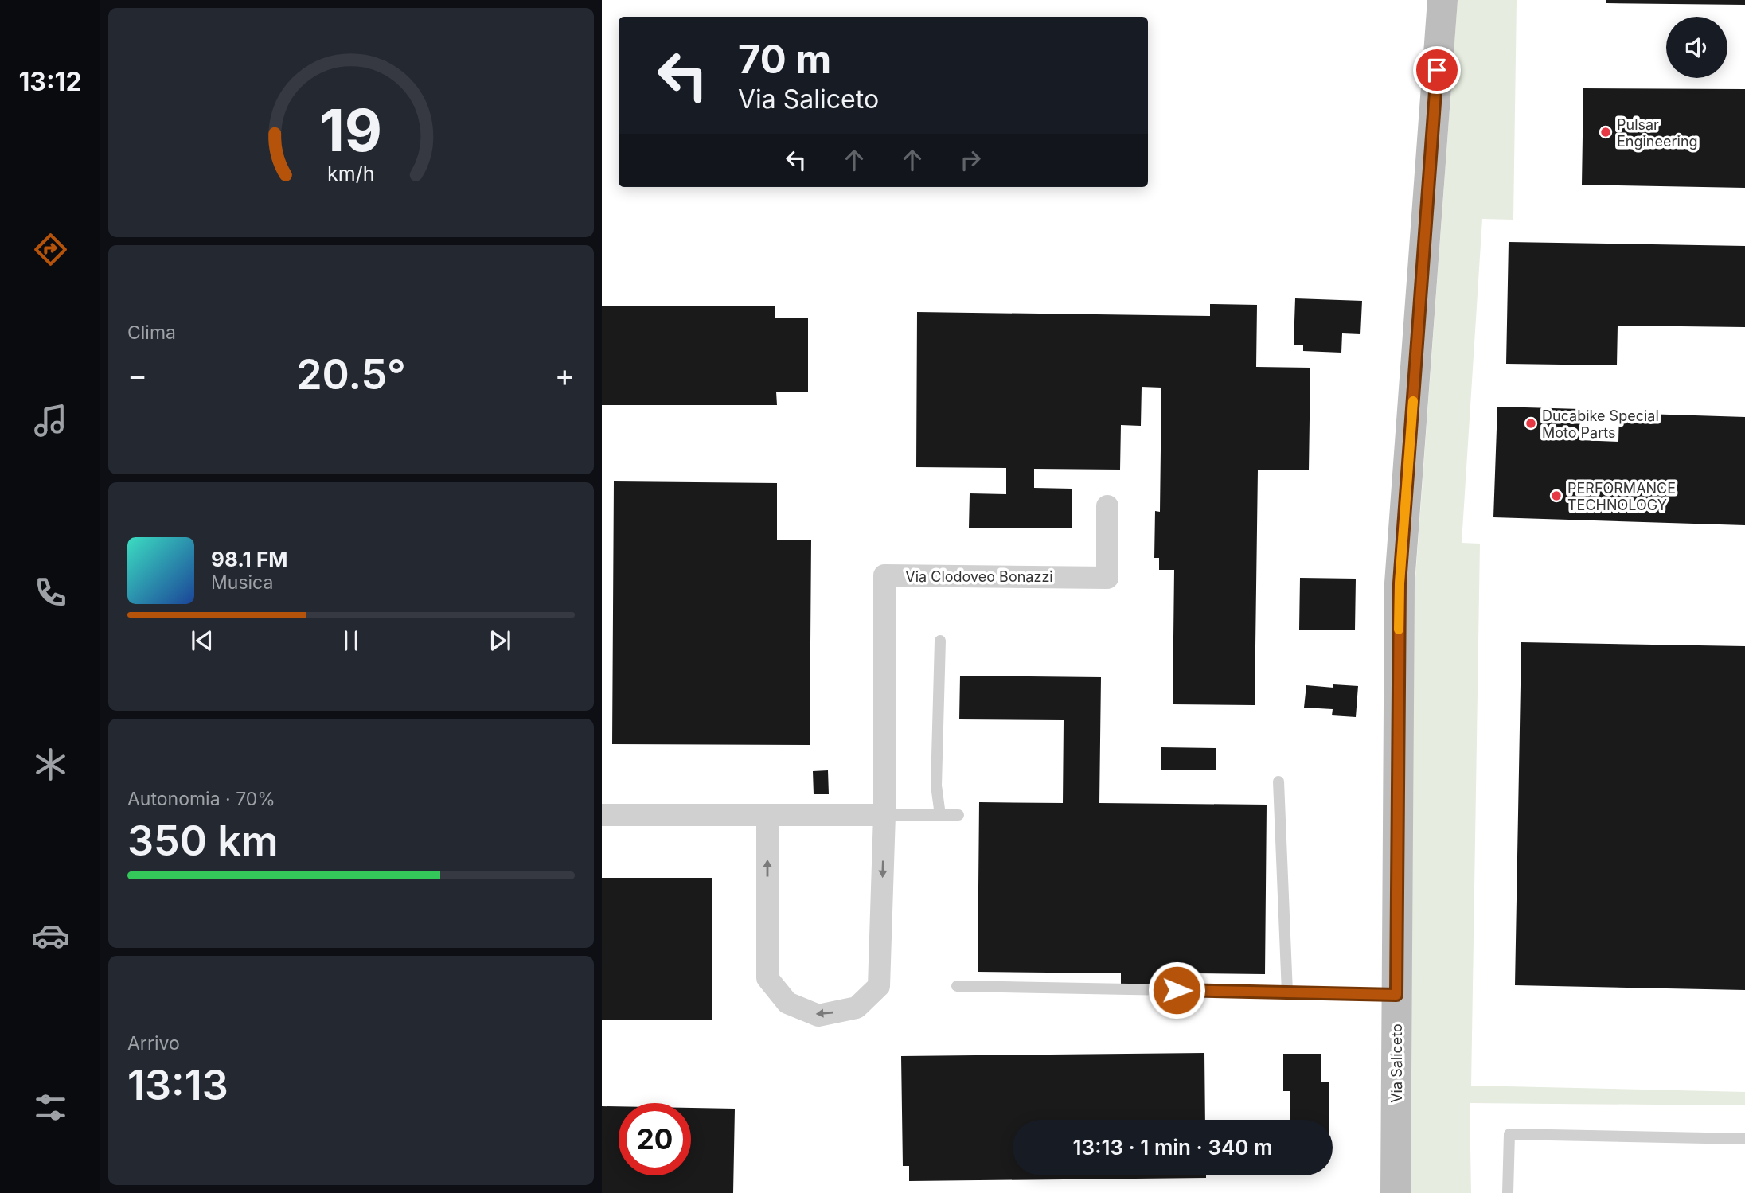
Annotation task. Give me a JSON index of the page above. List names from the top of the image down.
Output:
{
  "streets": {
    "main road": ["Via Saliceto"],
    "street": ["Via Clodoveo Bonazzi"]
  },
  "places": ["Pulsar Engineering", "Ducabike Special Moto Parts", "PERFORMANCE TECHNOLOGY"],
  "page": {
    "tabs": "13:12",
    "turn": ["70 m", "Via Saliceto"],
    "tile": [
      "Clima",
      ["Autonomia · 70%", "350 km"],
      ["Arrivo", "13:13"]
    ],
    "heat": ["−", "20.5°", "+"],
    "song": ["98.1 FM", "Musica"],
    "limit": "20",
    "trip": "13:13 · 1 min · 340 m",
    "gauge": ["19", "km/h"]
  }
}
